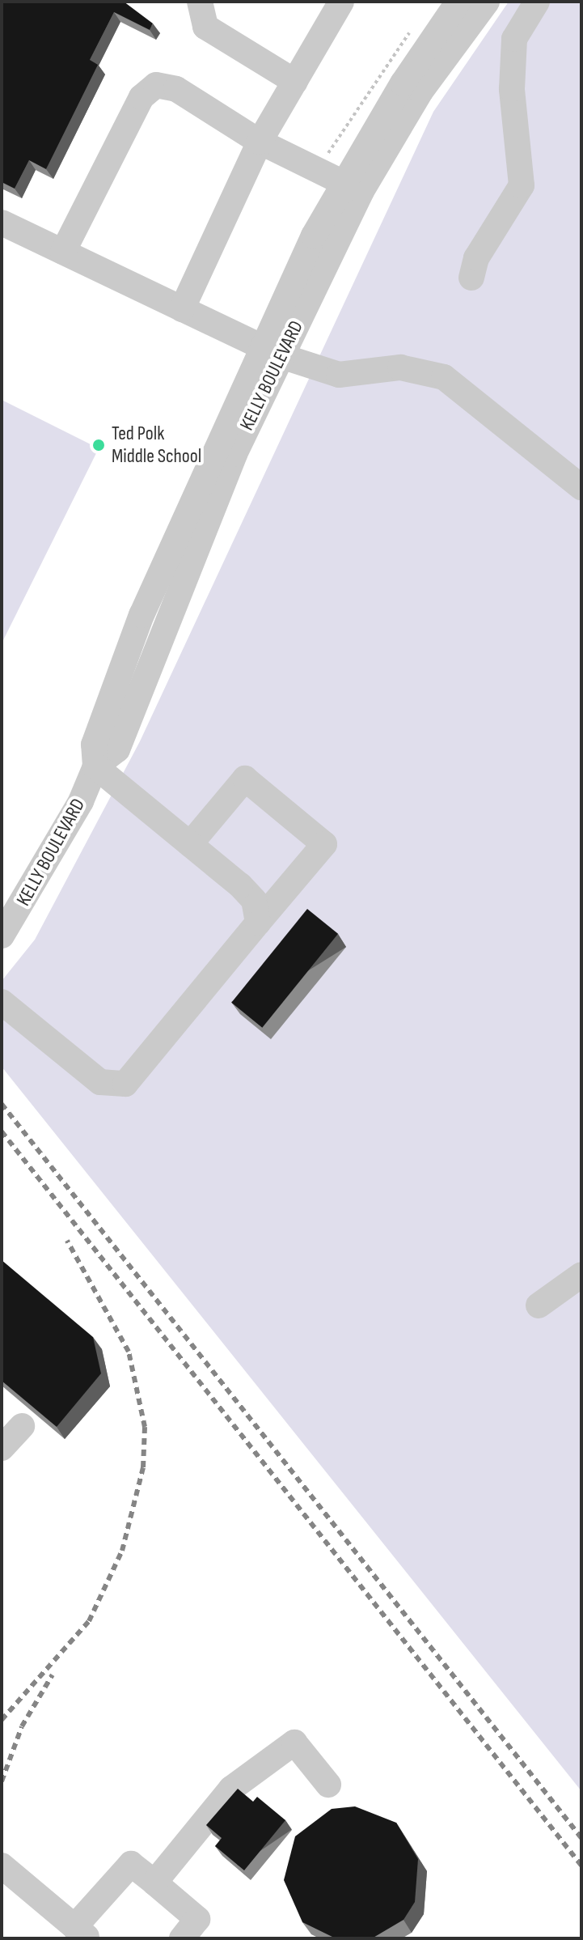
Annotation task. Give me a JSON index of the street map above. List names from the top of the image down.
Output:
{
  "streets": {
    "street": ["KELLY BOULEVARD"]
  },
  "places": ["Ted Polk Middle School"]
}
